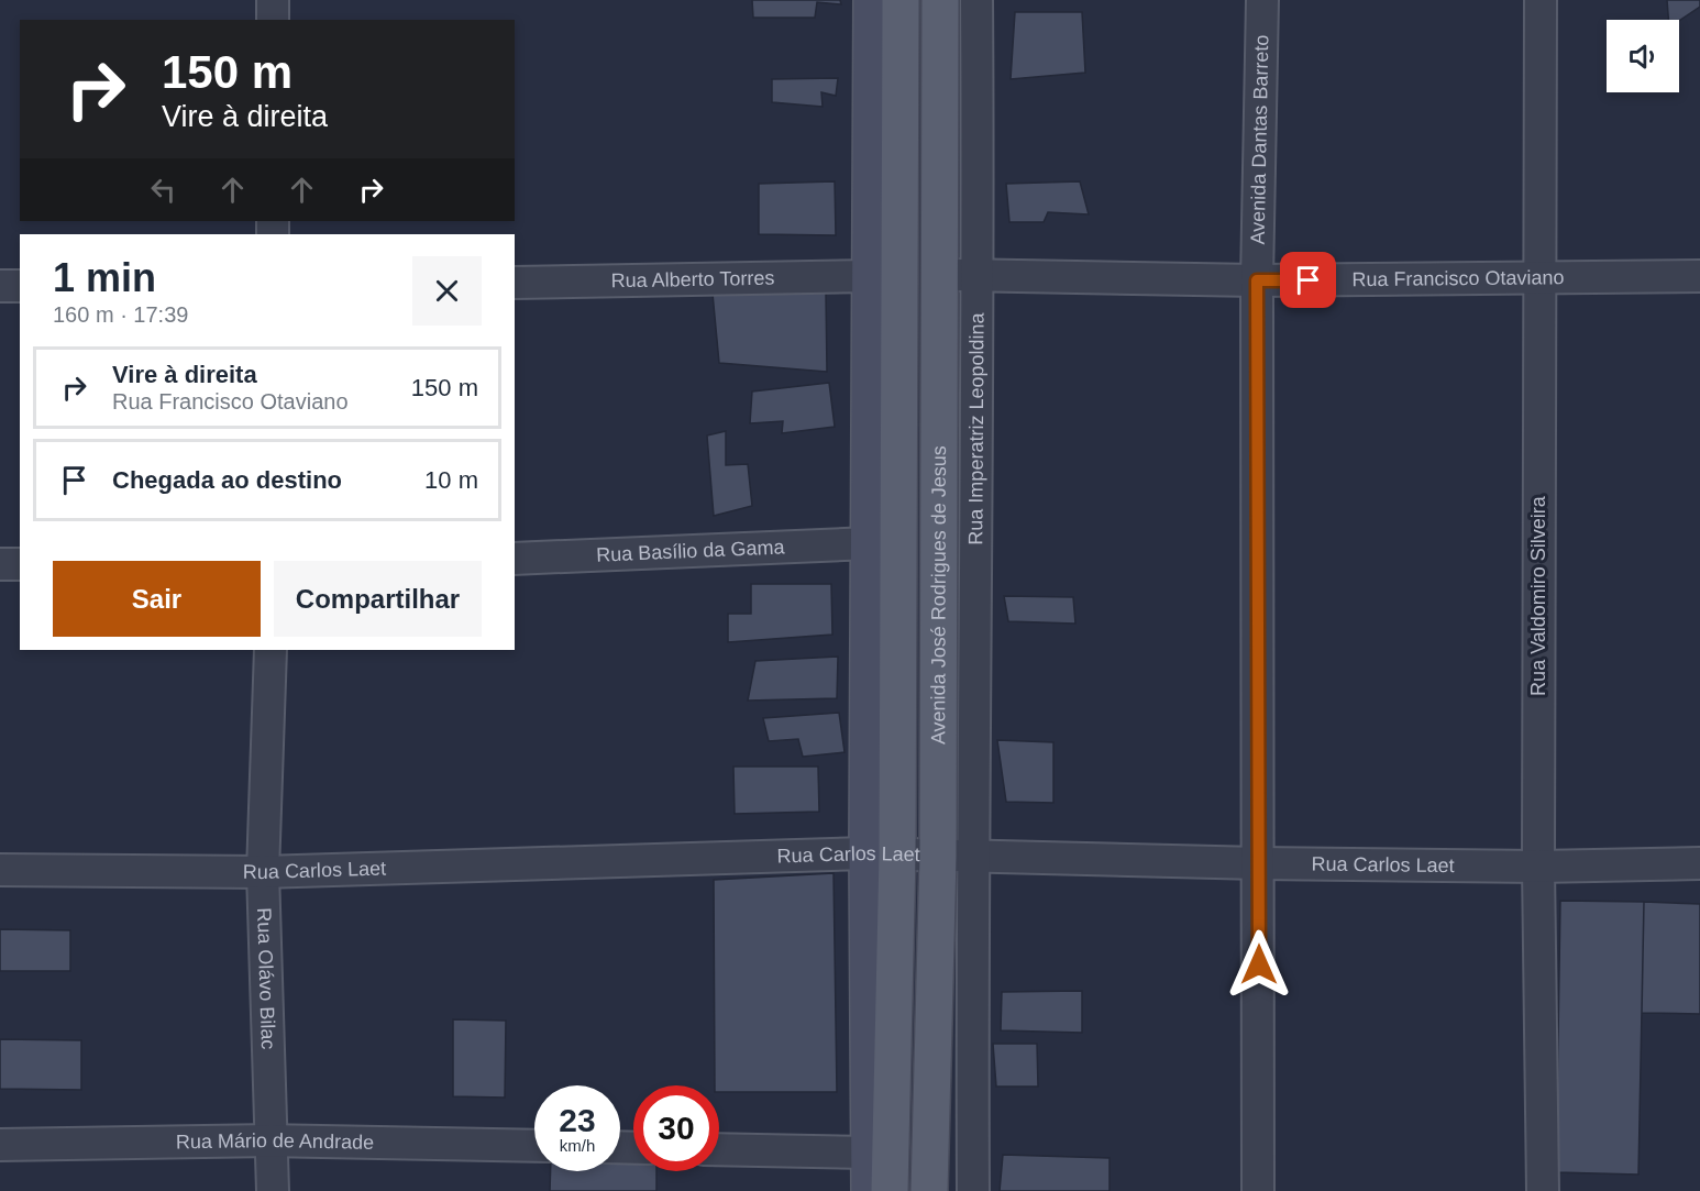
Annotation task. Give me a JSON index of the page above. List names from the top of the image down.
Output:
{
  "streets": {
    "main road": ["Avenida José Rodrigues de Jesus"],
    "street": [
      "Avenida Dantas Barreto",
      "Rua Francisco Otaviano",
      "Rua Alberto Torres",
      "Rua Imperatriz Leopoldina",
      "Rua Basílio da Gama",
      "Rua Valdomiro Silveira",
      "Rua Carlos Laet",
      "Rua Olávo Bilac",
      "Rua Mário de Andrade"
    ]
  },
  "crossings": [
    ["Avenida Dantas Barreto", "Rua Francisco Otaviano"],
    ["Avenida Dantas Barreto", "Rua Carlos Laet"],
    ["Rua Francisco Otaviano", "Rua Imperatriz Leopoldina"],
    ["Rua Francisco Otaviano", "Avenida José Rodrigues de Jesus"],
    ["Rua Francisco Otaviano", "Rua Valdomiro Silveira"],
    ["Rua Alberto Torres", "Avenida José Rodrigues de Jesus"],
    ["Rua Imperatriz Leopoldina", "Avenida José Rodrigues de Jesus"],
    ["Rua Imperatriz Leopoldina", "Rua Carlos Laet"],
    ["Rua Basílio da Gama", "Avenida José Rodrigues de Jesus"],
    ["Avenida José Rodrigues de Jesus", "Rua Carlos Laet"],
    ["Rua Valdomiro Silveira", "Rua Carlos Laet"],
    ["Rua Carlos Laet", "Rua Olávo Bilac"],
    ["Rua Olávo Bilac", "Rua Mário de Andrade"]
  ],
  "page": {
    "turn": ["150 m", "Vire à direita"],
    "heading": ["1 min", "160 m · 17:39"],
    "list": [
      {
        "name": "Vire à direita",
        "note": "Rua Francisco Otaviano",
        "value": "150 m"
      },
      {
        "name": "Chegada ao destino",
        "value": "10 m"
      }
    ],
    "buttons": ["Sair", "Compartilhar"],
    "speed": "23 km/h",
    "limit": "30"
  }
}
